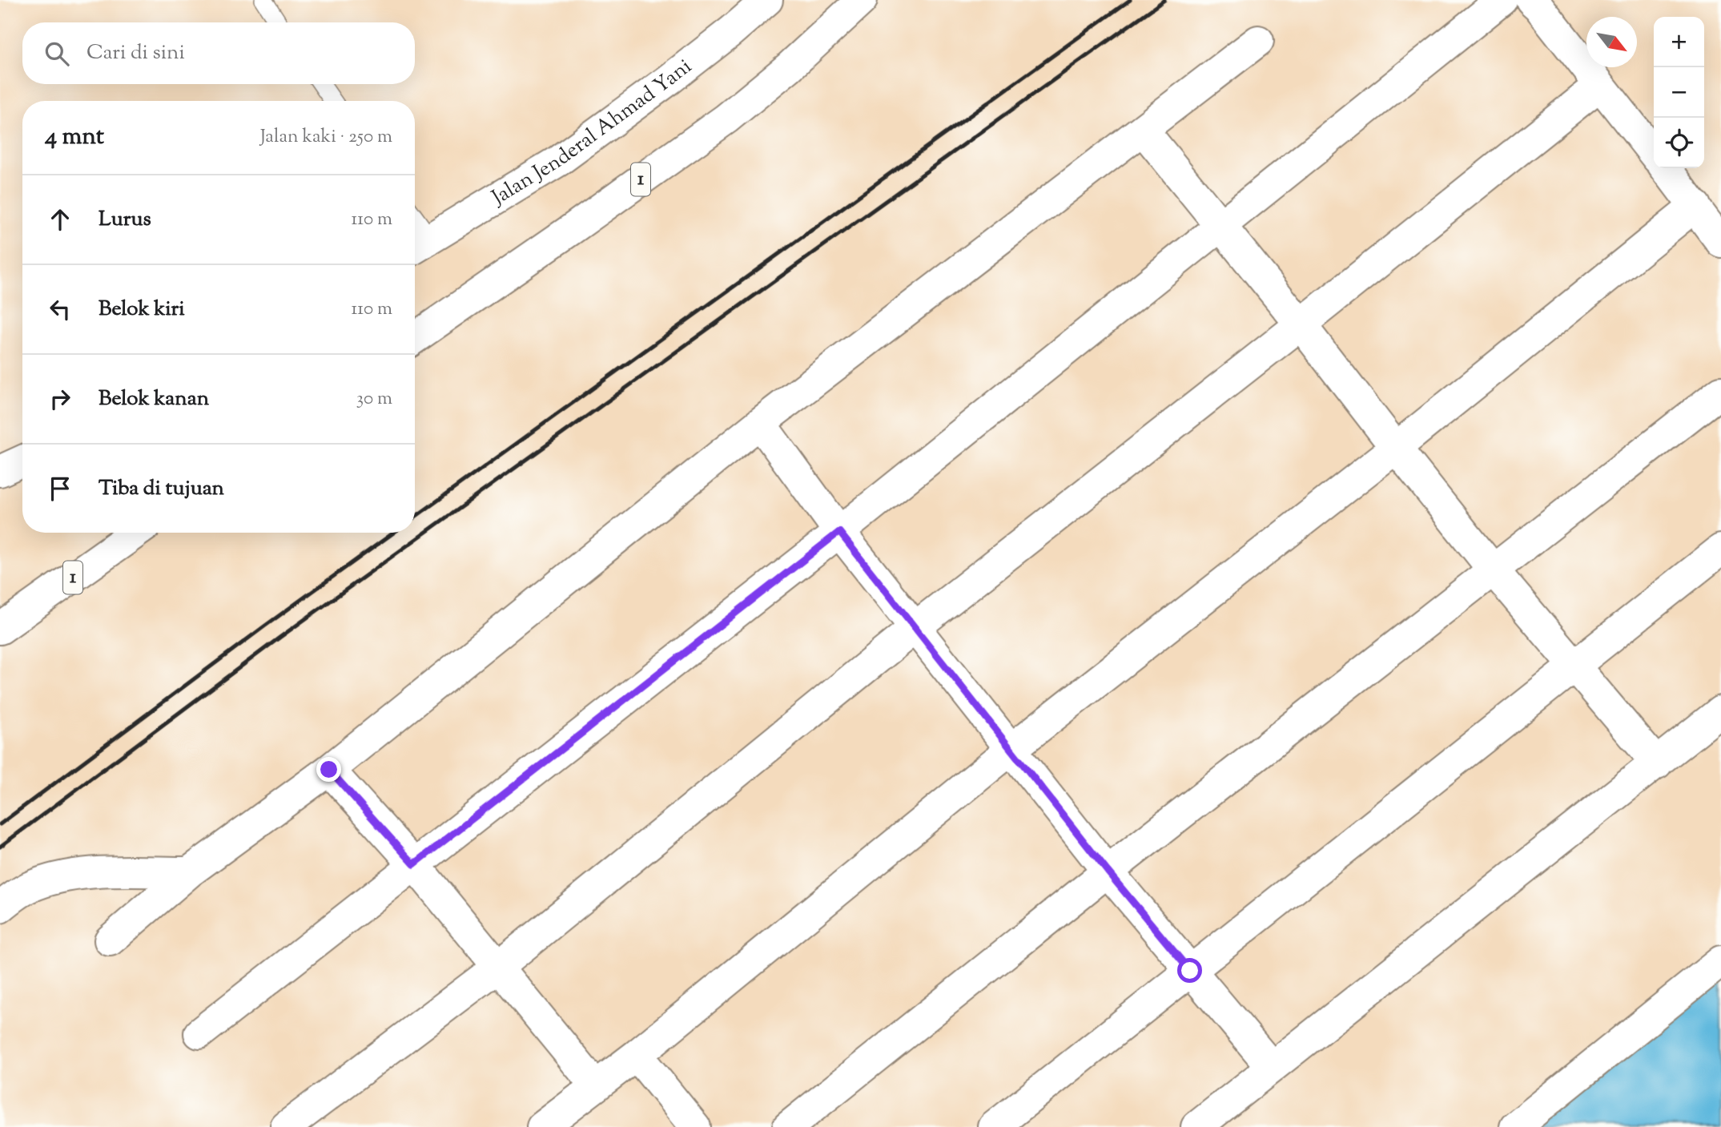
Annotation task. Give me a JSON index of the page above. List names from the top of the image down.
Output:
{
  "streets": {
    "main road": ["Jalan Jenderal Ahmad Yani", "1"]
  },
  "north": "bottom right",
  "page": {
    "map_buttons": ["+", "−"],
    "search": "Cari di sini",
    "heading": ["4 mnt", "Jalan kaki · 250 m"],
    "list": [
      ["Lurus", "110 m"],
      ["Belok kiri", "110 m"],
      ["Belok kanan", "30 m"],
      "Tiba di tujuan"
    ]
  }
}
